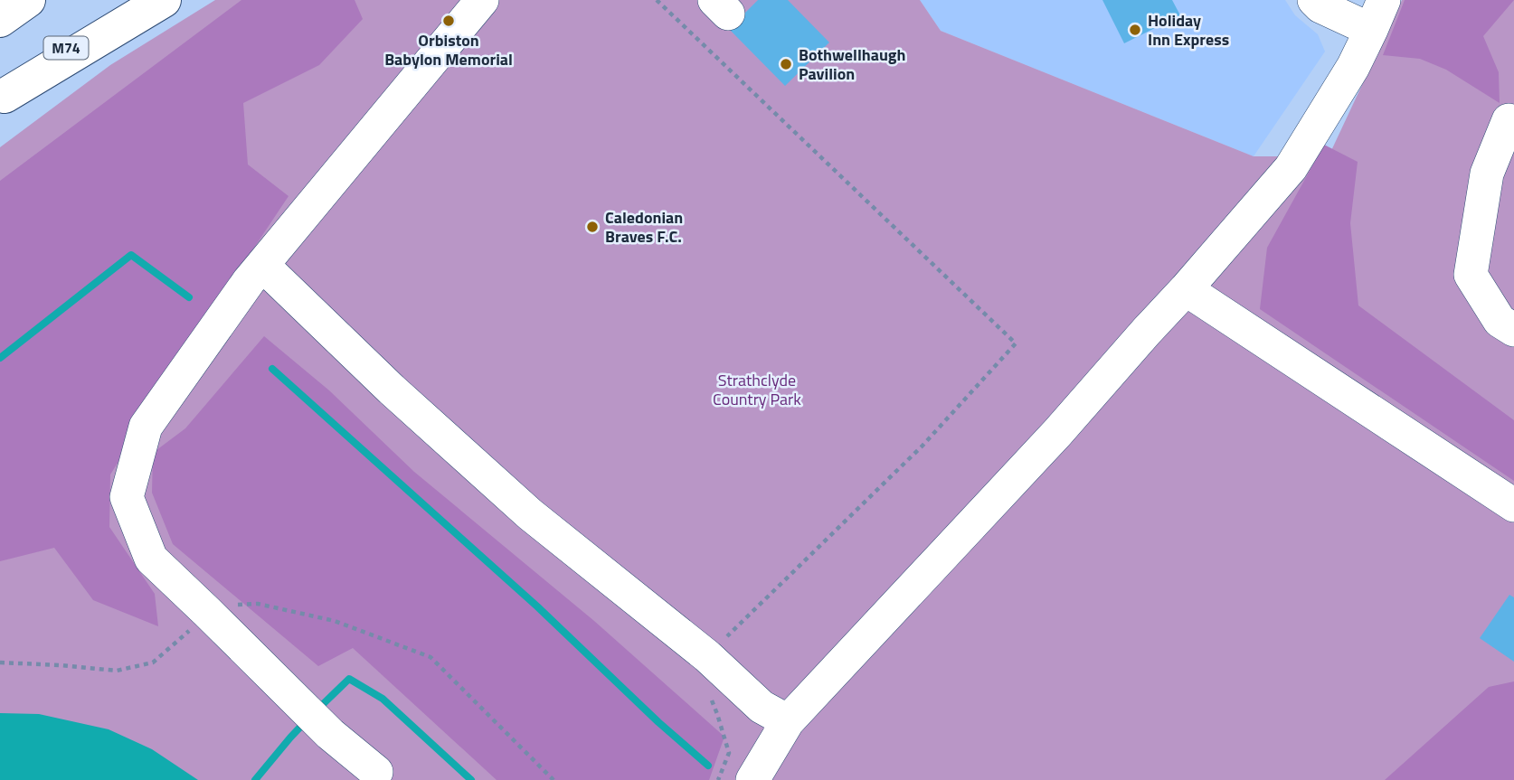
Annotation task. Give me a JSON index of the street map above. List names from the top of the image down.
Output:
{
  "streets": {
    "highway": ["M74"]
  },
  "parks": ["Strathclyde Country Park"],
  "places": [
    "Orbiston Babylon Memorial",
    "Holiday Inn Express",
    "Bothwellhaugh Pavilion",
    "Caledonian Braves F.C."
  ]
}
